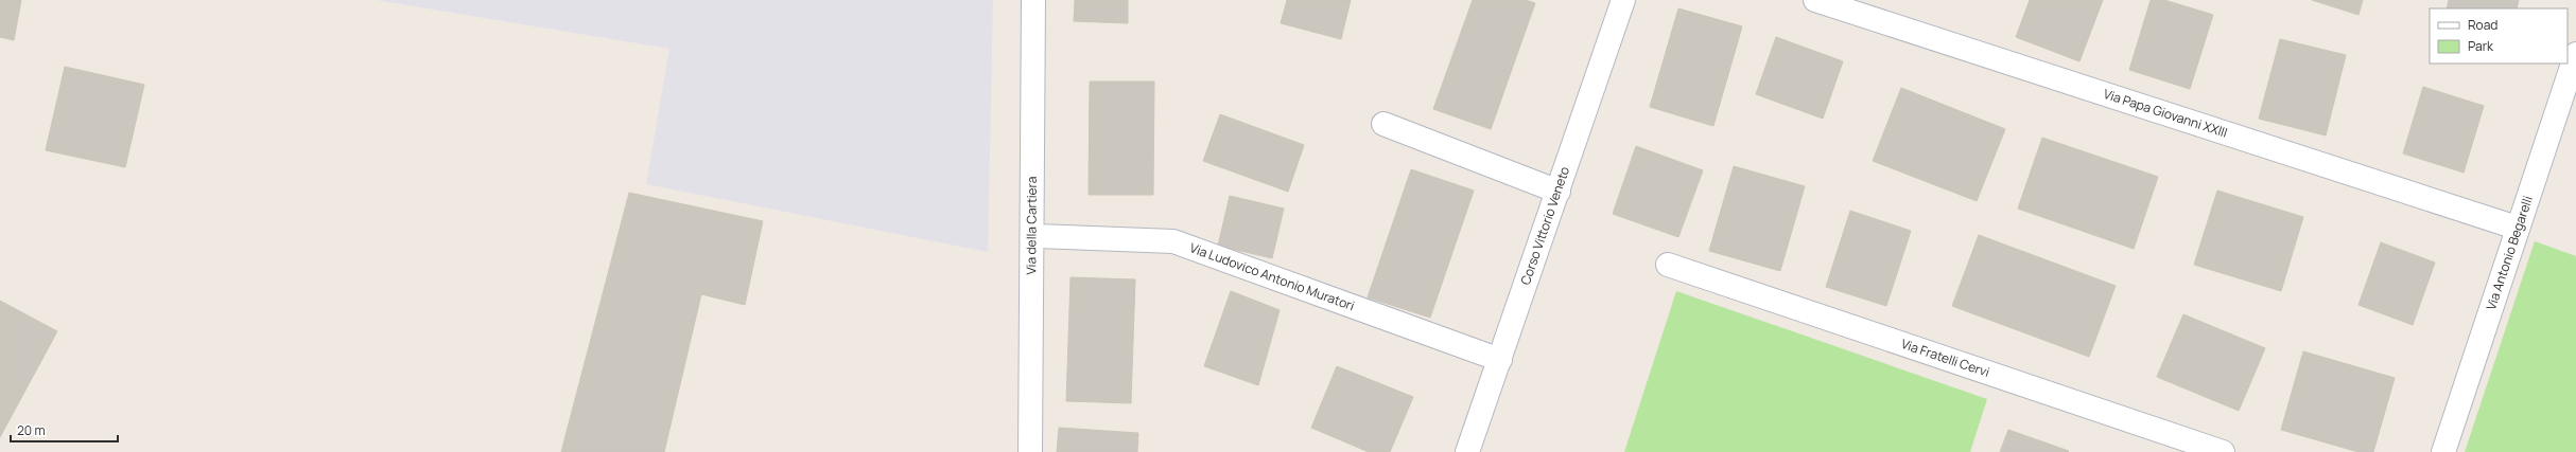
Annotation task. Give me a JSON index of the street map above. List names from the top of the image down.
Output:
{
  "streets": {
    "street": [
      "Via Papa Giovanni XXIII",
      "Via della Cartiera",
      "Corso Vittorio Veneto",
      "Via Antonio Begarelli",
      "Via Ludovico Antonio Muratori",
      "Via Fratelli Cervi"
    ]
  },
  "crossings": [
    ["Via Papa Giovanni XXIII", "Via Antonio Begarelli"],
    ["Corso Vittorio Veneto", "Via Ludovico Antonio Muratori"]
  ],
  "legend": ["Road", "Park"],
  "scale_bar": "20 m"
}
